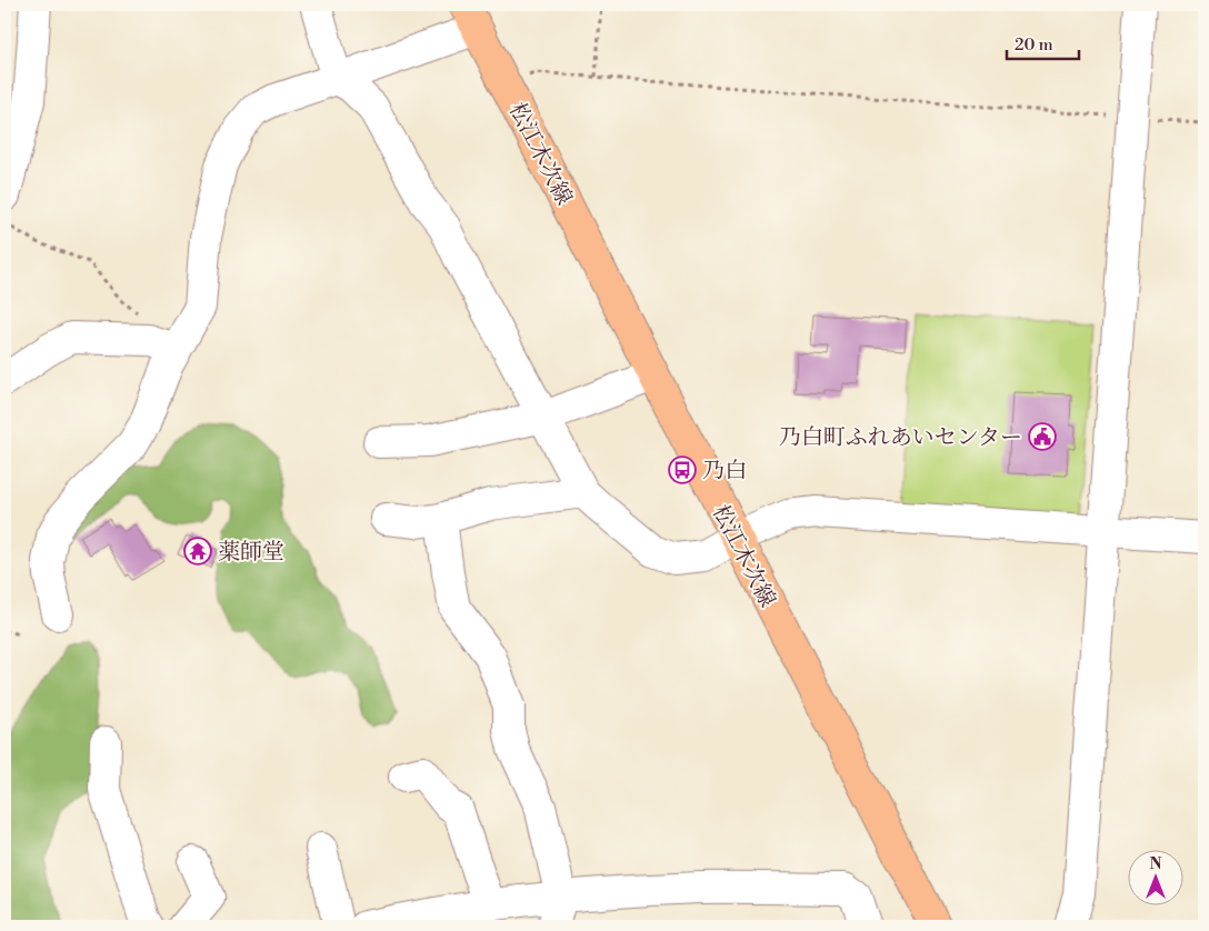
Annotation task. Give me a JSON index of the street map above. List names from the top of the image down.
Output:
{
  "streets": {
    "main road": ["松江木次線"]
  },
  "places": {
    "public building": ["乃白町ふれあいセンター"],
    "bus stop": ["乃白"],
    "temple": ["薬師堂"]
  },
  "scale_bar": "20 m",
  "north": "top"
}
